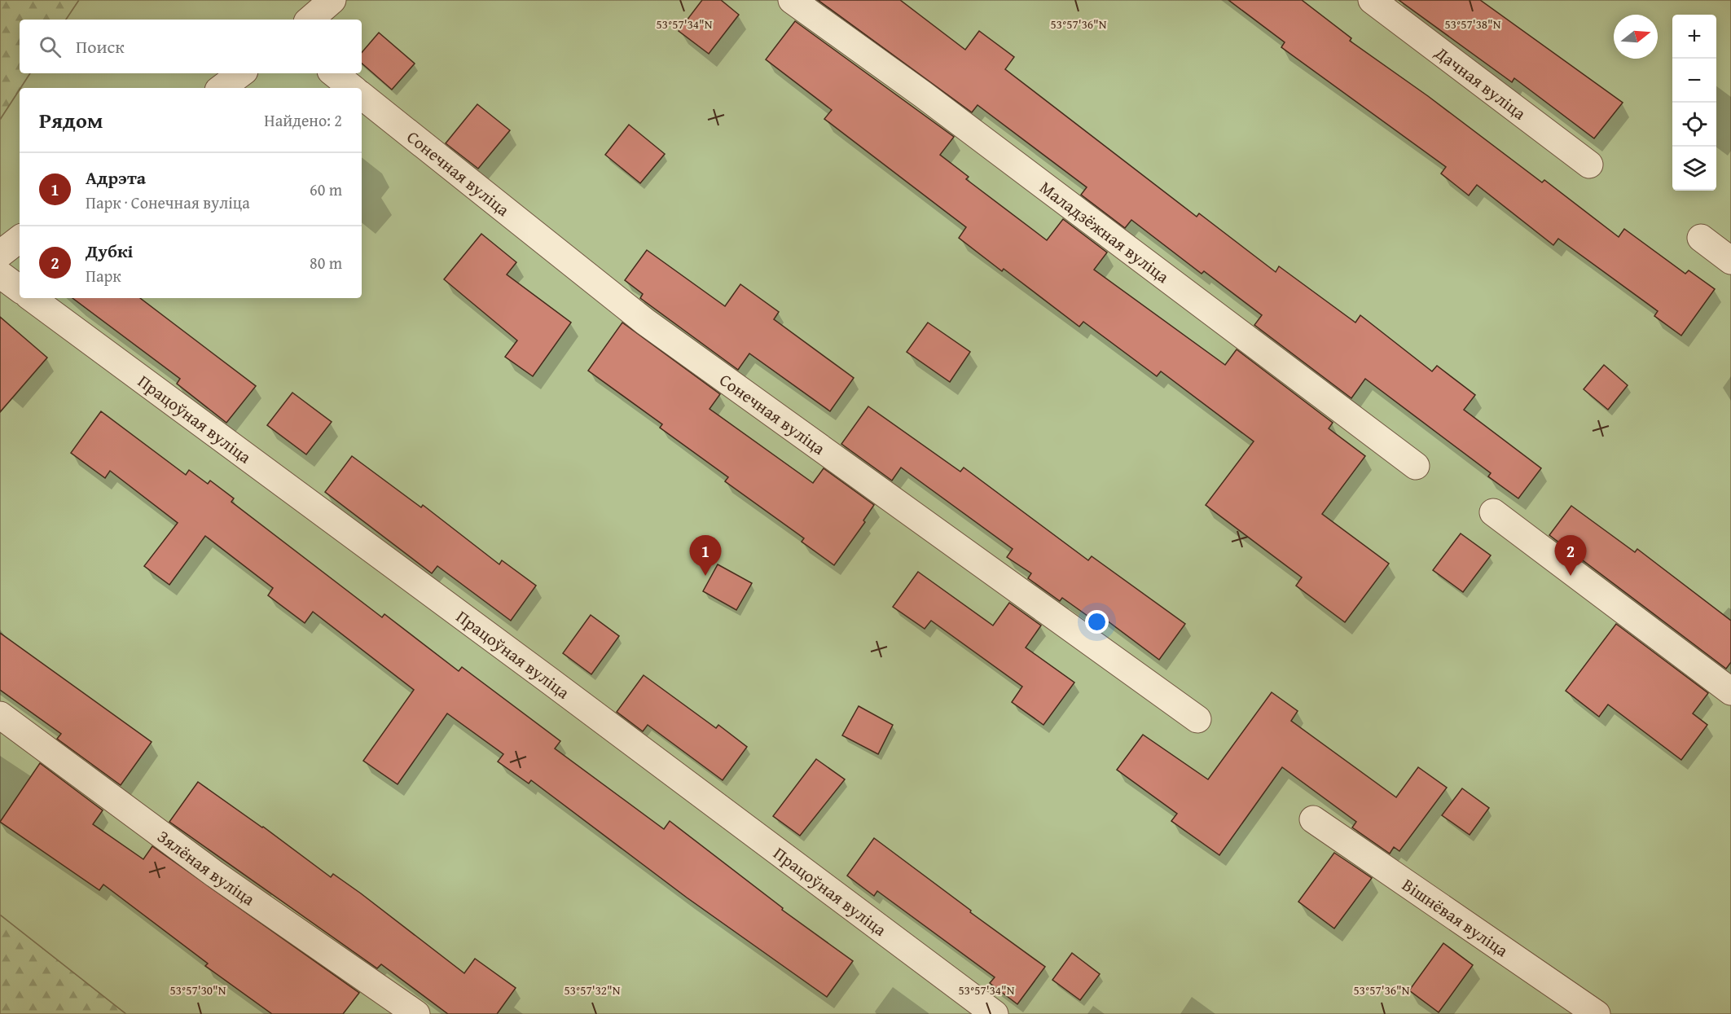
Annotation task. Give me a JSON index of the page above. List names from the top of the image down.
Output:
{
  "streets": {
    "street": [
      "Дачная вуліца",
      "Сонечная вуліца",
      "Маладзёжная вуліца",
      "Працоўная вуліца",
      "Зялёная вуліца",
      "Вішнёвая вуліца"
    ]
  },
  "north": "right",
  "page": {
    "map_buttons": ["+", "−"],
    "search": "Поиск",
    "heading": ["Рядом", "Найдено: 2"],
    "list": [
      {
        "mark": "1",
        "name": "Адрэта",
        "note": "Парк · Сонечная вуліца",
        "value": "60 m"
      },
      {
        "mark": "2",
        "name": "Дубкі",
        "note": "Парк",
        "value": "80 m"
      }
    ],
    "pins": ["1", "2"]
  },
  "coordinates": [
    "53°57'34\"N",
    "53°57'36\"N",
    "53°57'38\"N",
    "53°57'30\"N",
    "53°57'32\"N"
  ]
}
